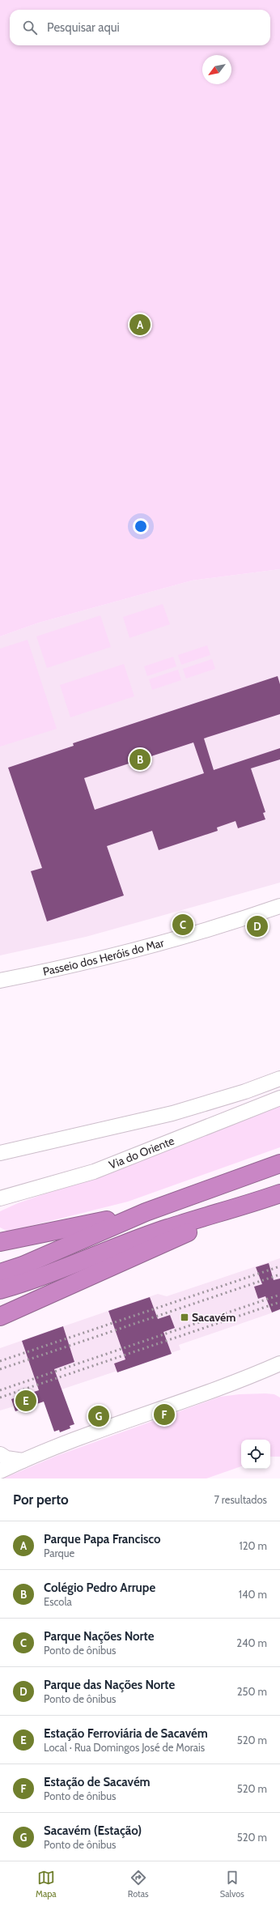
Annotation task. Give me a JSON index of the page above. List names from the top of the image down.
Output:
{
  "streets": {
    "street": ["Passeio dos Heróis do Mar", "Via do Oriente"]
  },
  "places": {
    "transit": ["Sacavém"]
  },
  "north": "bottom left",
  "page": {
    "search": "Pesquisar aqui",
    "pins": [
      "A",
      "B",
      "C",
      "D",
      "E",
      "F",
      "G"
    ],
    "heading": ["Por perto", "7 resultados"],
    "list": [
      {
        "mark": "A",
        "name": "Parque Papa Francisco",
        "note": "Parque",
        "value": "120 m"
      },
      {
        "mark": "B",
        "name": "Colégio Pedro Arrupe",
        "note": "Escola",
        "value": "140 m"
      },
      {
        "mark": "C",
        "name": "Parque Nações Norte",
        "note": "Ponto de ônibus",
        "value": "240 m"
      },
      {
        "mark": "D",
        "name": "Parque das Nações Norte",
        "note": "Ponto de ônibus",
        "value": "250 m"
      },
      {
        "mark": "E",
        "name": "Estação Ferroviária de Sacavém",
        "note": "Local · Rua Domingos José de Morais",
        "value": "520 m"
      },
      {
        "mark": "F",
        "name": "Estação de Sacavém",
        "note": "Ponto de ônibus",
        "value": "520 m"
      },
      {
        "mark": "G",
        "name": "Sacavém (Estação)",
        "note": "Ponto de ônibus",
        "value": "520 m"
      }
    ],
    "nav": ["Mapa", "Rotas", "Salvos"]
  }
}
